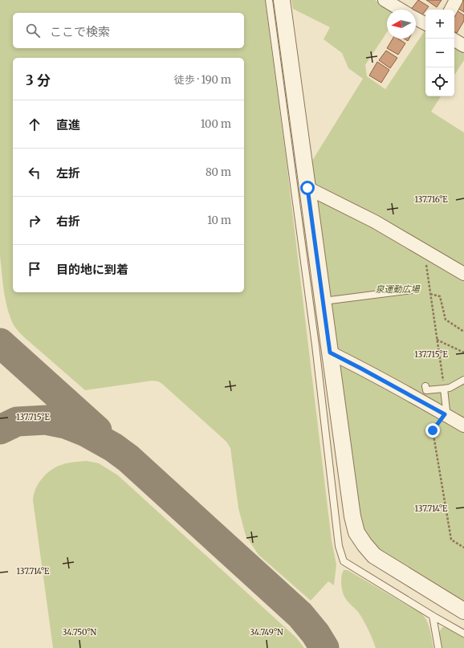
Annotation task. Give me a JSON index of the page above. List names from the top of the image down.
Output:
{
  "parks": ["泉運動広場"],
  "north": "left",
  "page": {
    "map_buttons": ["+", "−"],
    "search": "ここで検索",
    "heading": ["3 分", "徒歩 · 190 m"],
    "list": [
      ["直進", "100 m"],
      ["左折", "80 m"],
      ["右折", "10 m"],
      "目的地に到着"
    ]
  },
  "coordinates": [
    "137.716°E",
    "137.715°E",
    "137.714°E",
    "34.750°N",
    "34.749°N"
  ]
}
